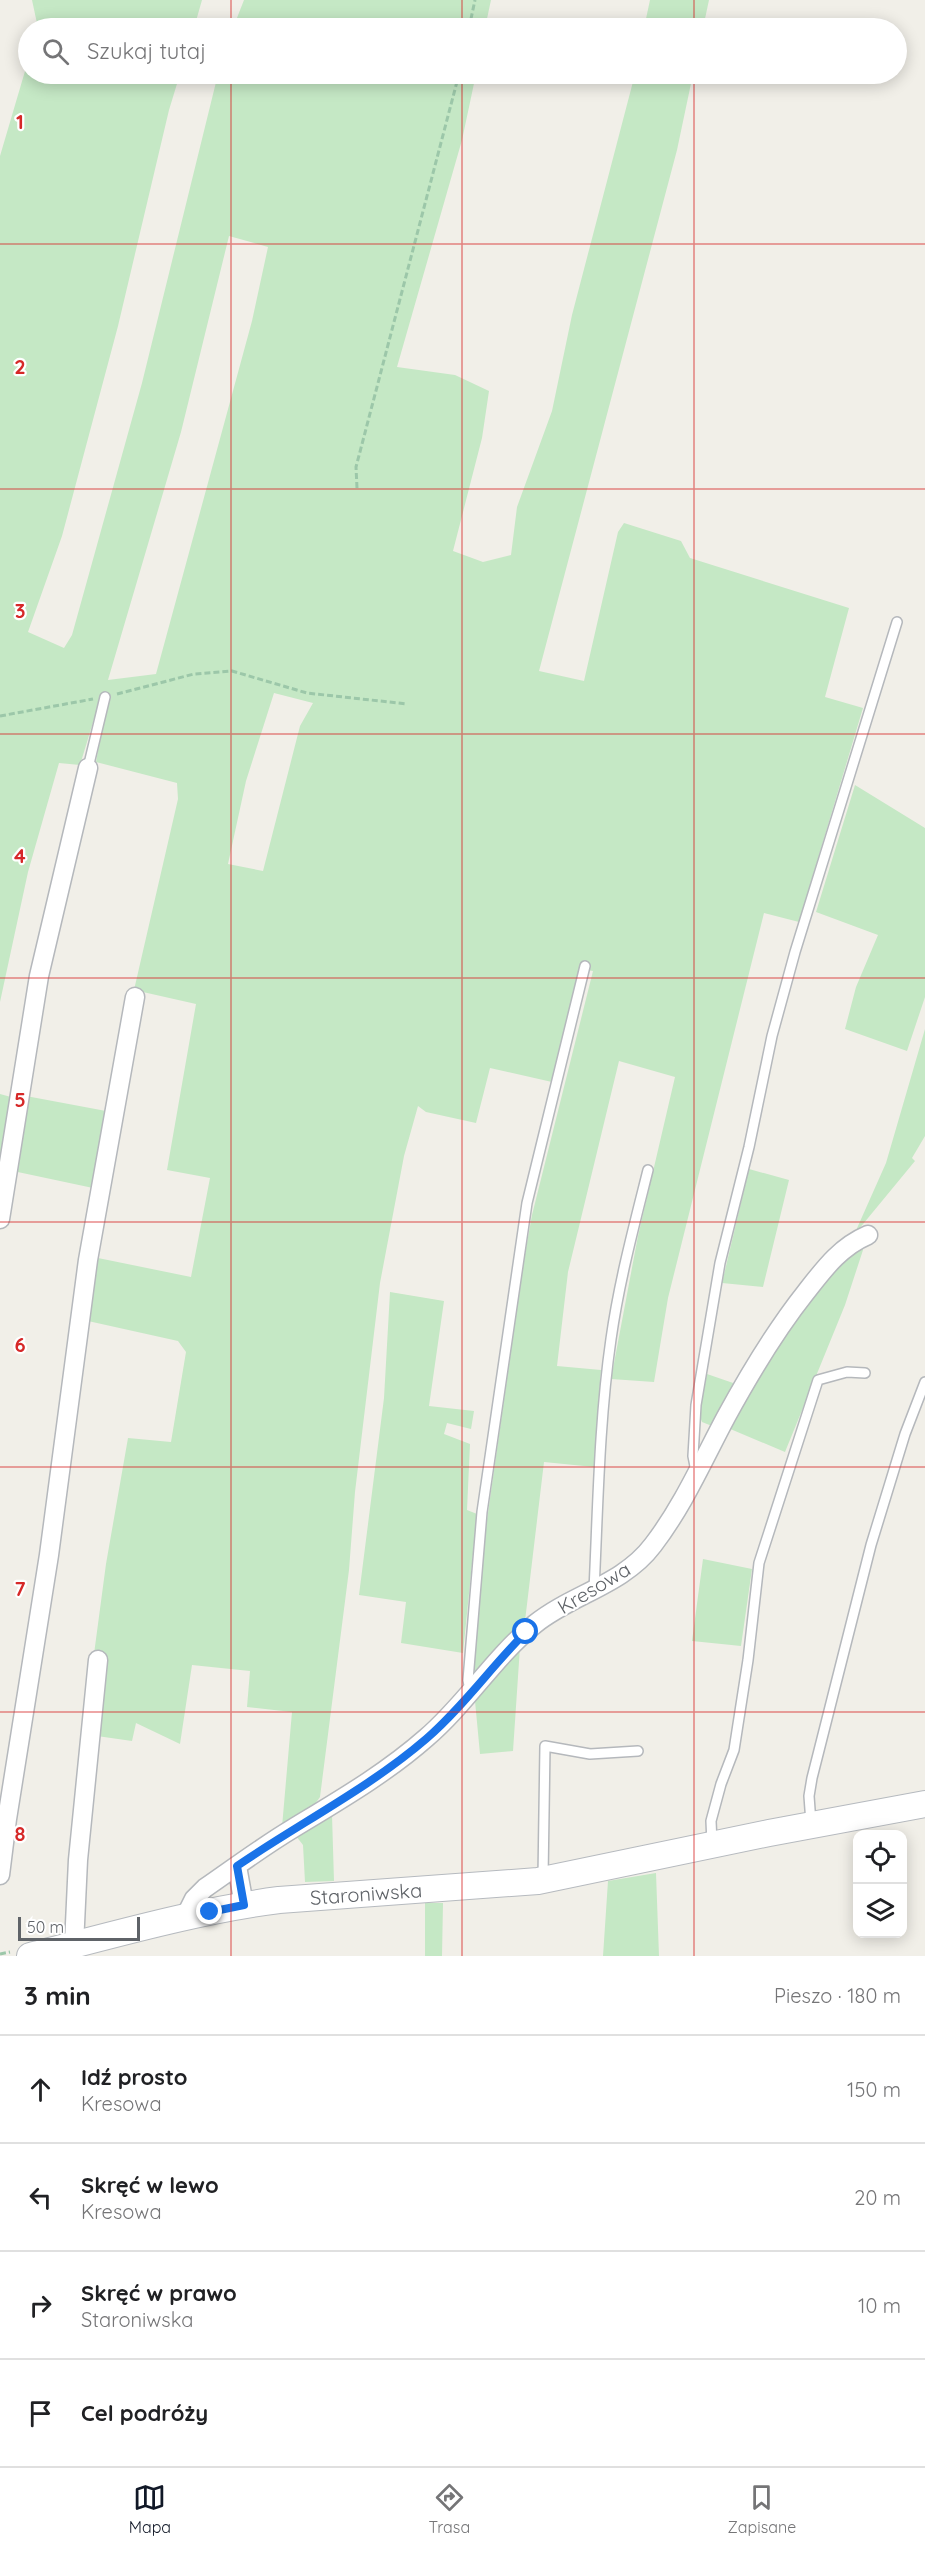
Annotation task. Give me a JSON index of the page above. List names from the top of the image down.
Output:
{
  "streets": {
    "street": ["Kresowa", "Staroniwska"]
  },
  "crossings": [
    ["Kresowa", "Staroniwska"]
  ],
  "scale_bar": "50 m",
  "page": {
    "search": "Szukaj tutaj",
    "scale": "50 m",
    "heading": ["3 min", "Pieszo · 180 m"],
    "list": [
      ["Idź prosto", "Kresowa", "150 m"],
      ["Skręć w lewo", "Kresowa", "20 m"],
      ["Skręć w prawo", "Staroniwska", "10 m"],
      "Cel podróży"
    ],
    "nav": ["Mapa", "Trasa", "Zapisane"]
  },
  "grid": {
    "rows": [
      "1",
      "2",
      "3",
      "4",
      "5",
      "6",
      "7",
      "8"
    ]
  }
}
